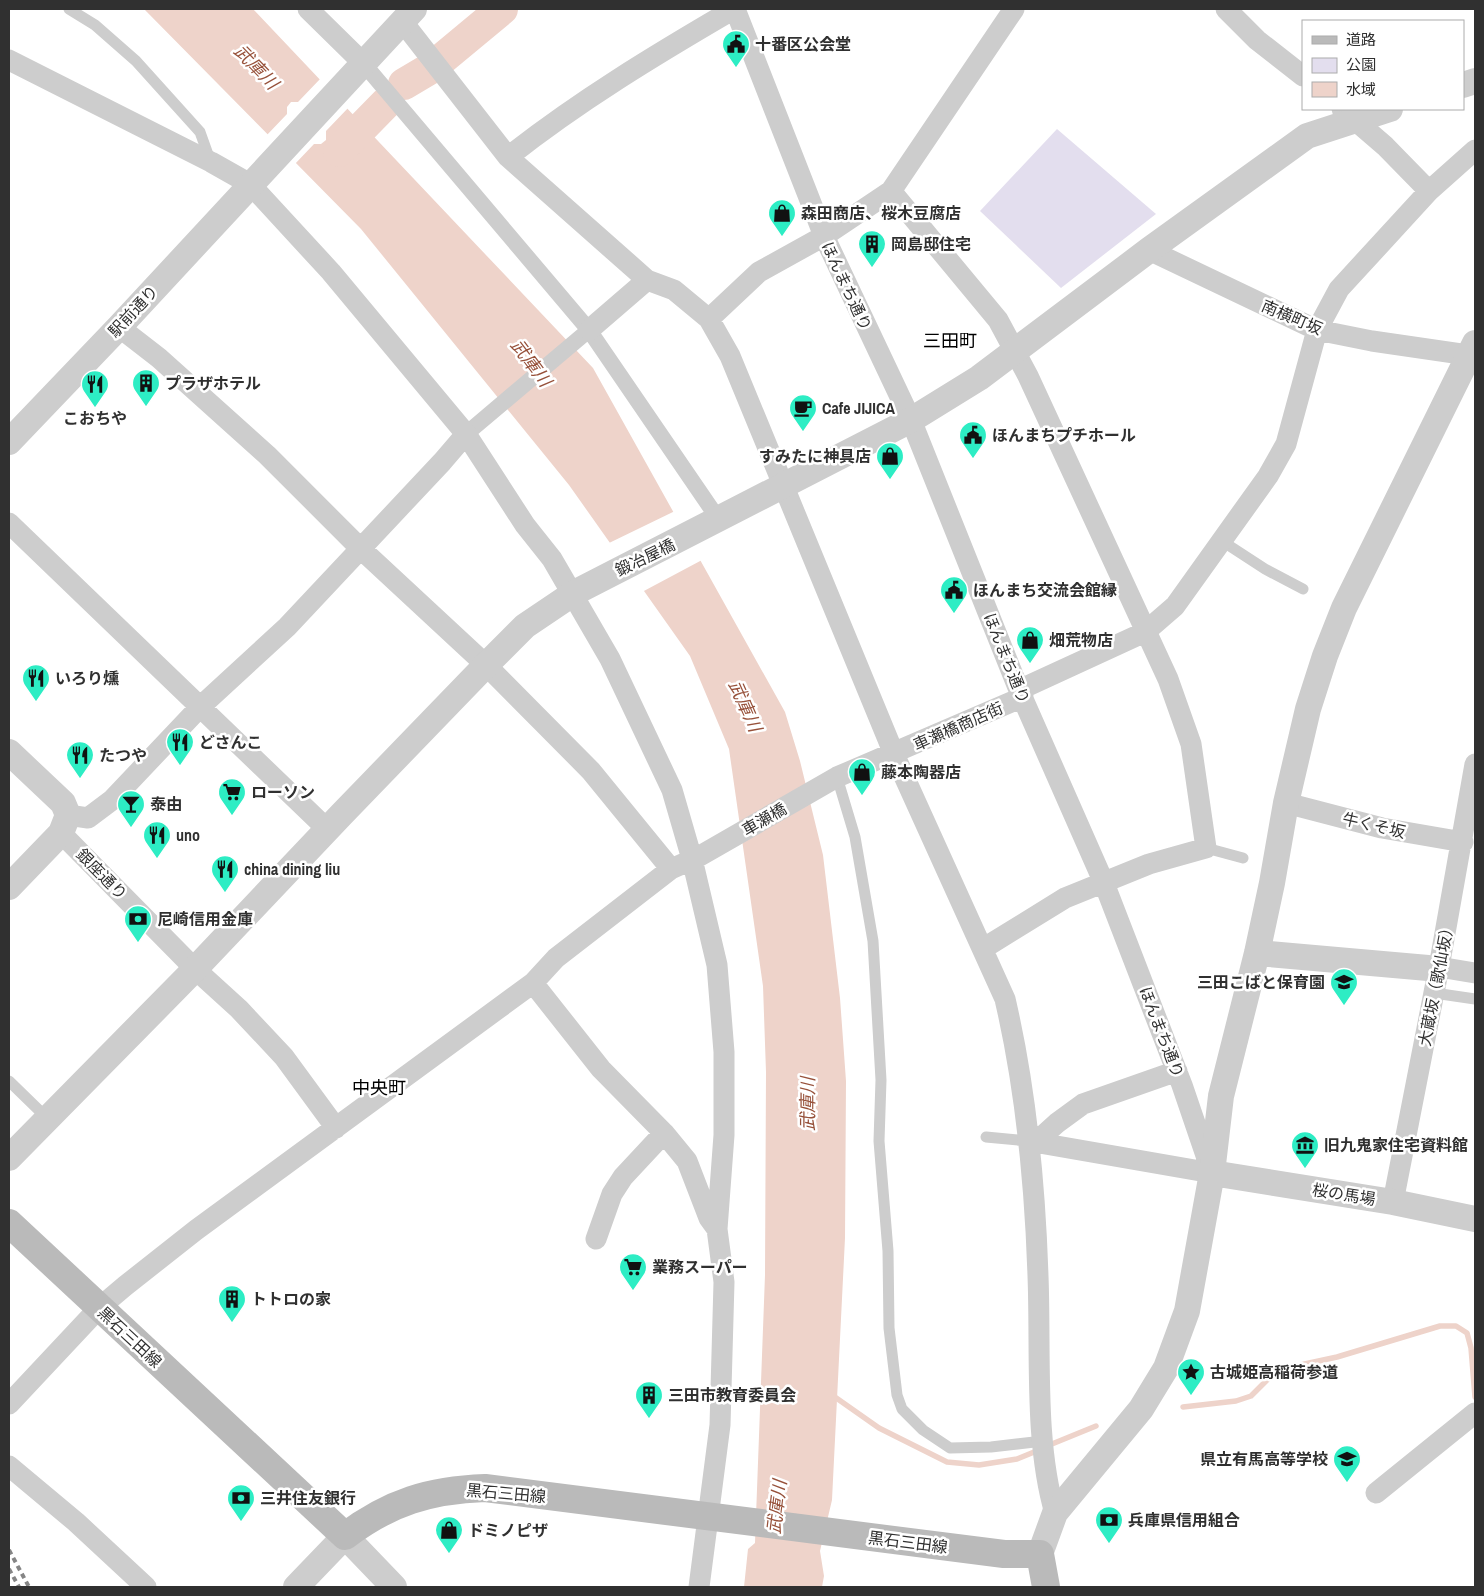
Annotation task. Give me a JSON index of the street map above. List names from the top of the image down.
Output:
{
  "streets": {
    "main road": ["黒石三田線"],
    "street": [
      "ほんまち通り",
      "駅前通り",
      "南横町坂",
      "鍛冶屋橋",
      "車瀬橋商店街",
      "車瀬橋",
      "牛くそ坂",
      "銀座通り",
      "大蔵坂（歌仙坂）",
      "桜の馬場"
    ]
  },
  "crossings": [
    ["ほんまち通り", "鍛冶屋橋"],
    ["ほんまち通り", "車瀬橋商店街"],
    ["ほんまち通り", "桜の馬場"],
    ["南横町坂", "鍛冶屋橋"],
    ["南横町坂", "車瀬橋商店街"],
    ["鍛冶屋橋", "銀座通り"],
    ["車瀬橋商店街", "車瀬橋"],
    ["車瀬橋", "銀座通り"],
    ["車瀬橋", "黒石三田線"],
    ["牛くそ坂", "大蔵坂（歌仙坂）"],
    ["大蔵坂（歌仙坂）", "桜の馬場"]
  ],
  "districts": ["三田町", "中央町"],
  "water": ["武庫川"],
  "places": {
    "public building": ["十番区公会堂", "ほんまちプチホール", "ほんまち交流会館縁"],
    "shop": [
      "森田商店、桜木豆腐店",
      "すみたに神具店",
      "畑荒物店",
      "藤本陶器店",
      "ドミノピザ"
    ],
    "building": [
      "岡島邸住宅",
      "プラザホテル",
      "トトロの家",
      "三田市教育委員会"
    ],
    "restaurant": [
      "こおちや",
      "いろり燻",
      "どさんこ",
      "たつや",
      "uno",
      "china dining liu"
    ],
    "cafe": ["Cafe JIJICA"],
    "supermarket": ["ローソン", "業務スーパー"],
    "bar": ["泰由"],
    "bank": ["尼崎信用金庫", "三井住友銀行", "兵庫県信用組合"],
    "school or university": ["三田こばと保育園", "県立有馬高等学校"],
    "museum": ["旧九鬼家住宅資料館"],
    "place": ["古城姫高稲荷参道"]
  },
  "legend": ["道路", "公園", "水域"]
}
